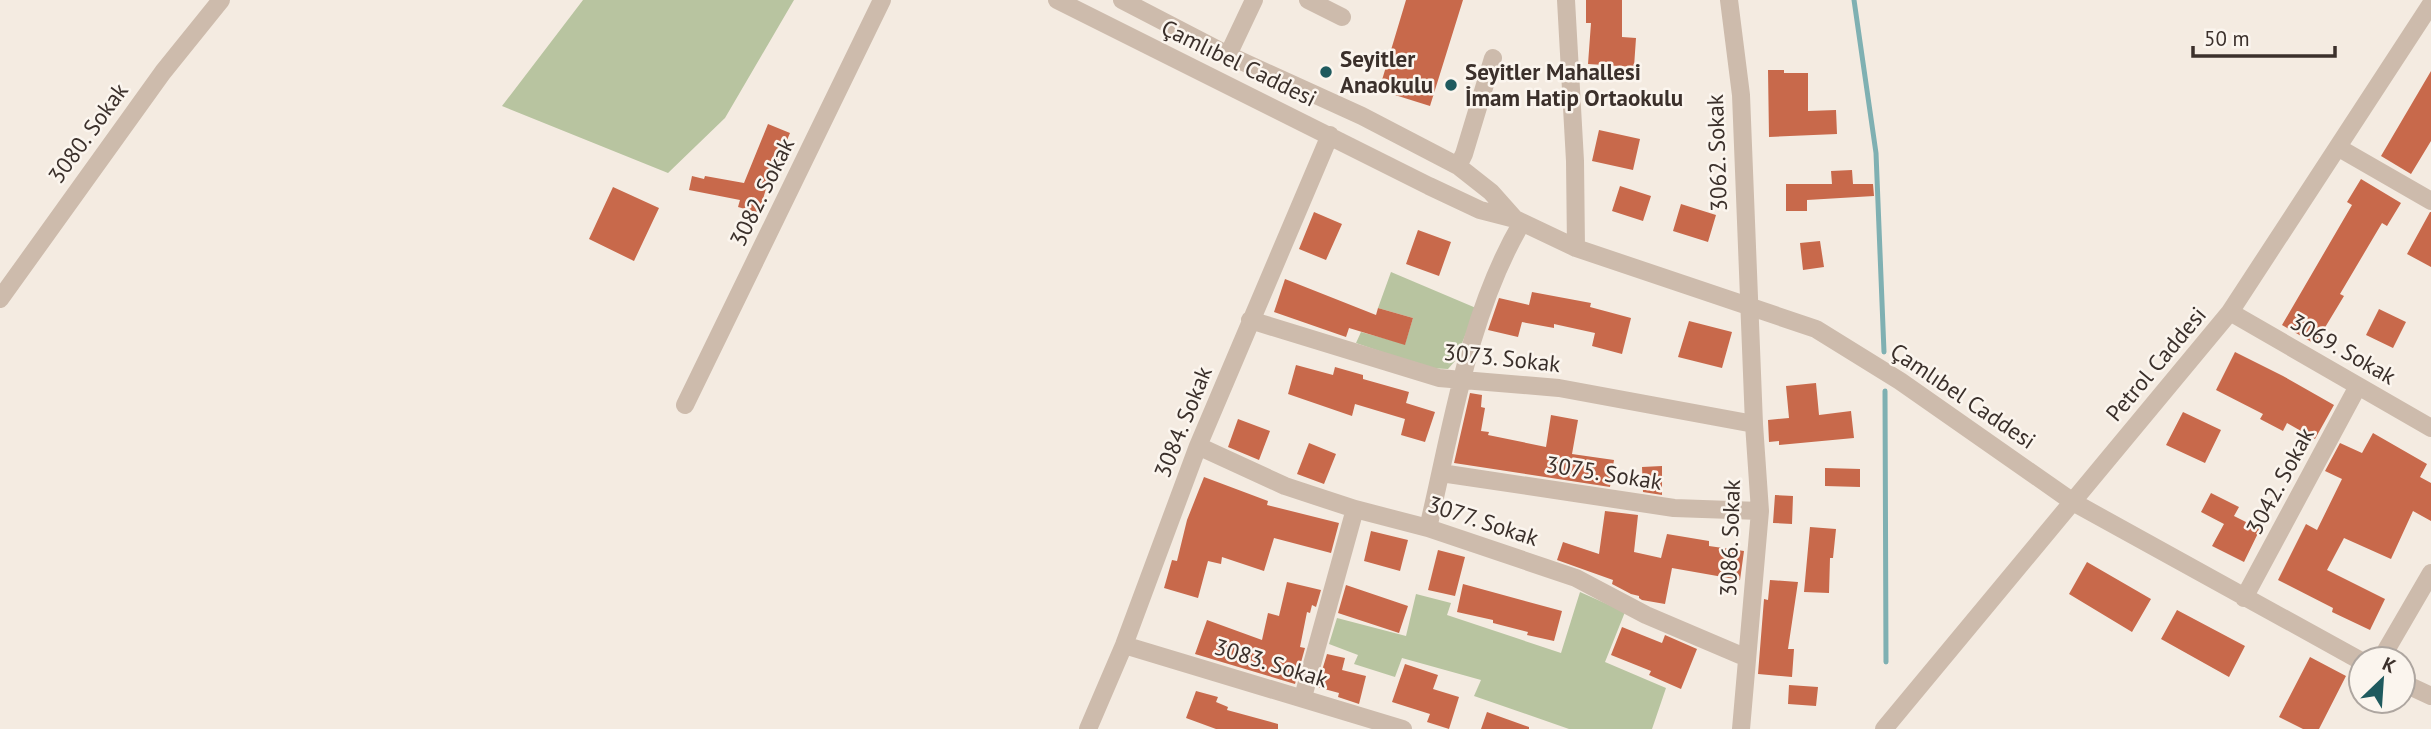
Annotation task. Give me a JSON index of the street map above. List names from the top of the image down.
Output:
{
  "streets": {
    "street": [
      "Çamlıbel Caddesi",
      "3080. Sokak",
      "3062. Sokak",
      "3082. Sokak",
      "3069. Sokak",
      "3073. Sokak",
      "Petrol Caddesi",
      "3084. Sokak",
      "3075. Sokak",
      "3042. Sokak",
      "3077. Sokak",
      "3086. Sokak",
      "3083. Sokak"
    ]
  },
  "crossings": [
    ["Çamlıbel Caddesi", "3062. Sokak"],
    ["Çamlıbel Caddesi", "Petrol Caddesi"],
    ["Çamlıbel Caddesi", "3084. Sokak"],
    ["Çamlıbel Caddesi", "3042. Sokak"],
    ["Çamlıbel Caddesi", "3086. Sokak"],
    ["3062. Sokak", "3086. Sokak"],
    ["3069. Sokak", "Petrol Caddesi"],
    ["3069. Sokak", "3042. Sokak"],
    ["3073. Sokak", "3084. Sokak"],
    ["3073. Sokak", "3086. Sokak"],
    ["3084. Sokak", "3077. Sokak"],
    ["3084. Sokak", "3083. Sokak"],
    ["3075. Sokak", "3086. Sokak"],
    ["3077. Sokak", "3086. Sokak"]
  ],
  "places": ["Seyitler Anaokulu", "Seyitler Mahallesi İmam Hatip Ortaokulu"],
  "scale_bar": "50 m",
  "north": "top right"
}
